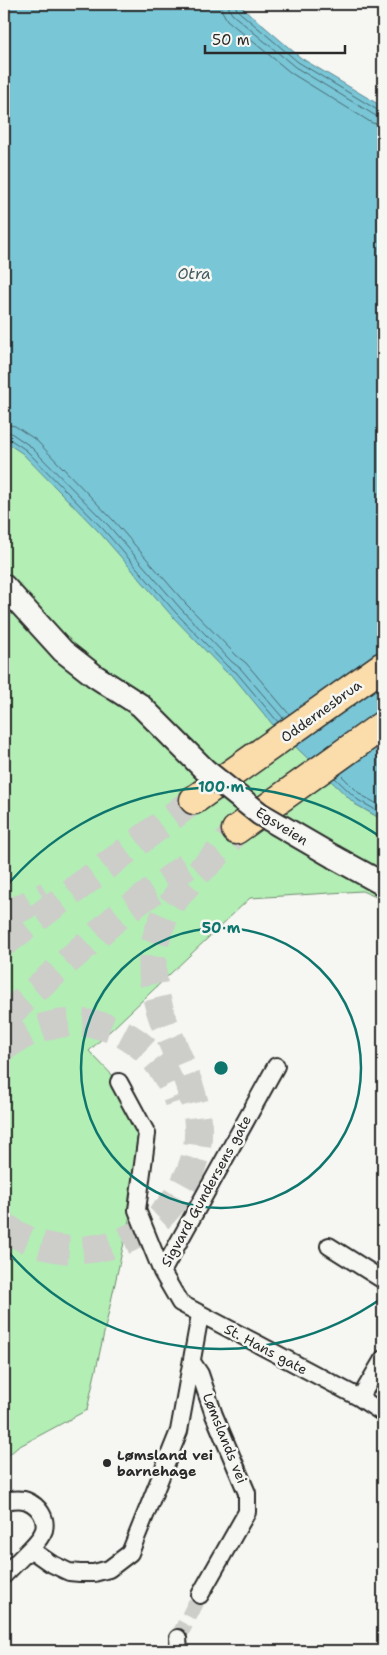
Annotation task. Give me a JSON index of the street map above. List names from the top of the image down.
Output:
{
  "streets": {
    "highway": ["Oddernesbrua"],
    "street": [
      "Egsveien",
      "Sigvard Gundersens gate",
      "St. Hans gate",
      "Lømslands vei"
    ]
  },
  "crossings": [
    ["Sigvard Gundersens gate", "St. Hans gate"],
    ["St. Hans gate", "Lømslands vei"]
  ],
  "water": ["Otra"],
  "places": ["Lømsland vei barnehage"],
  "scale_bar": "50 m",
  "rings": ["100 m", "50 m"]
}
